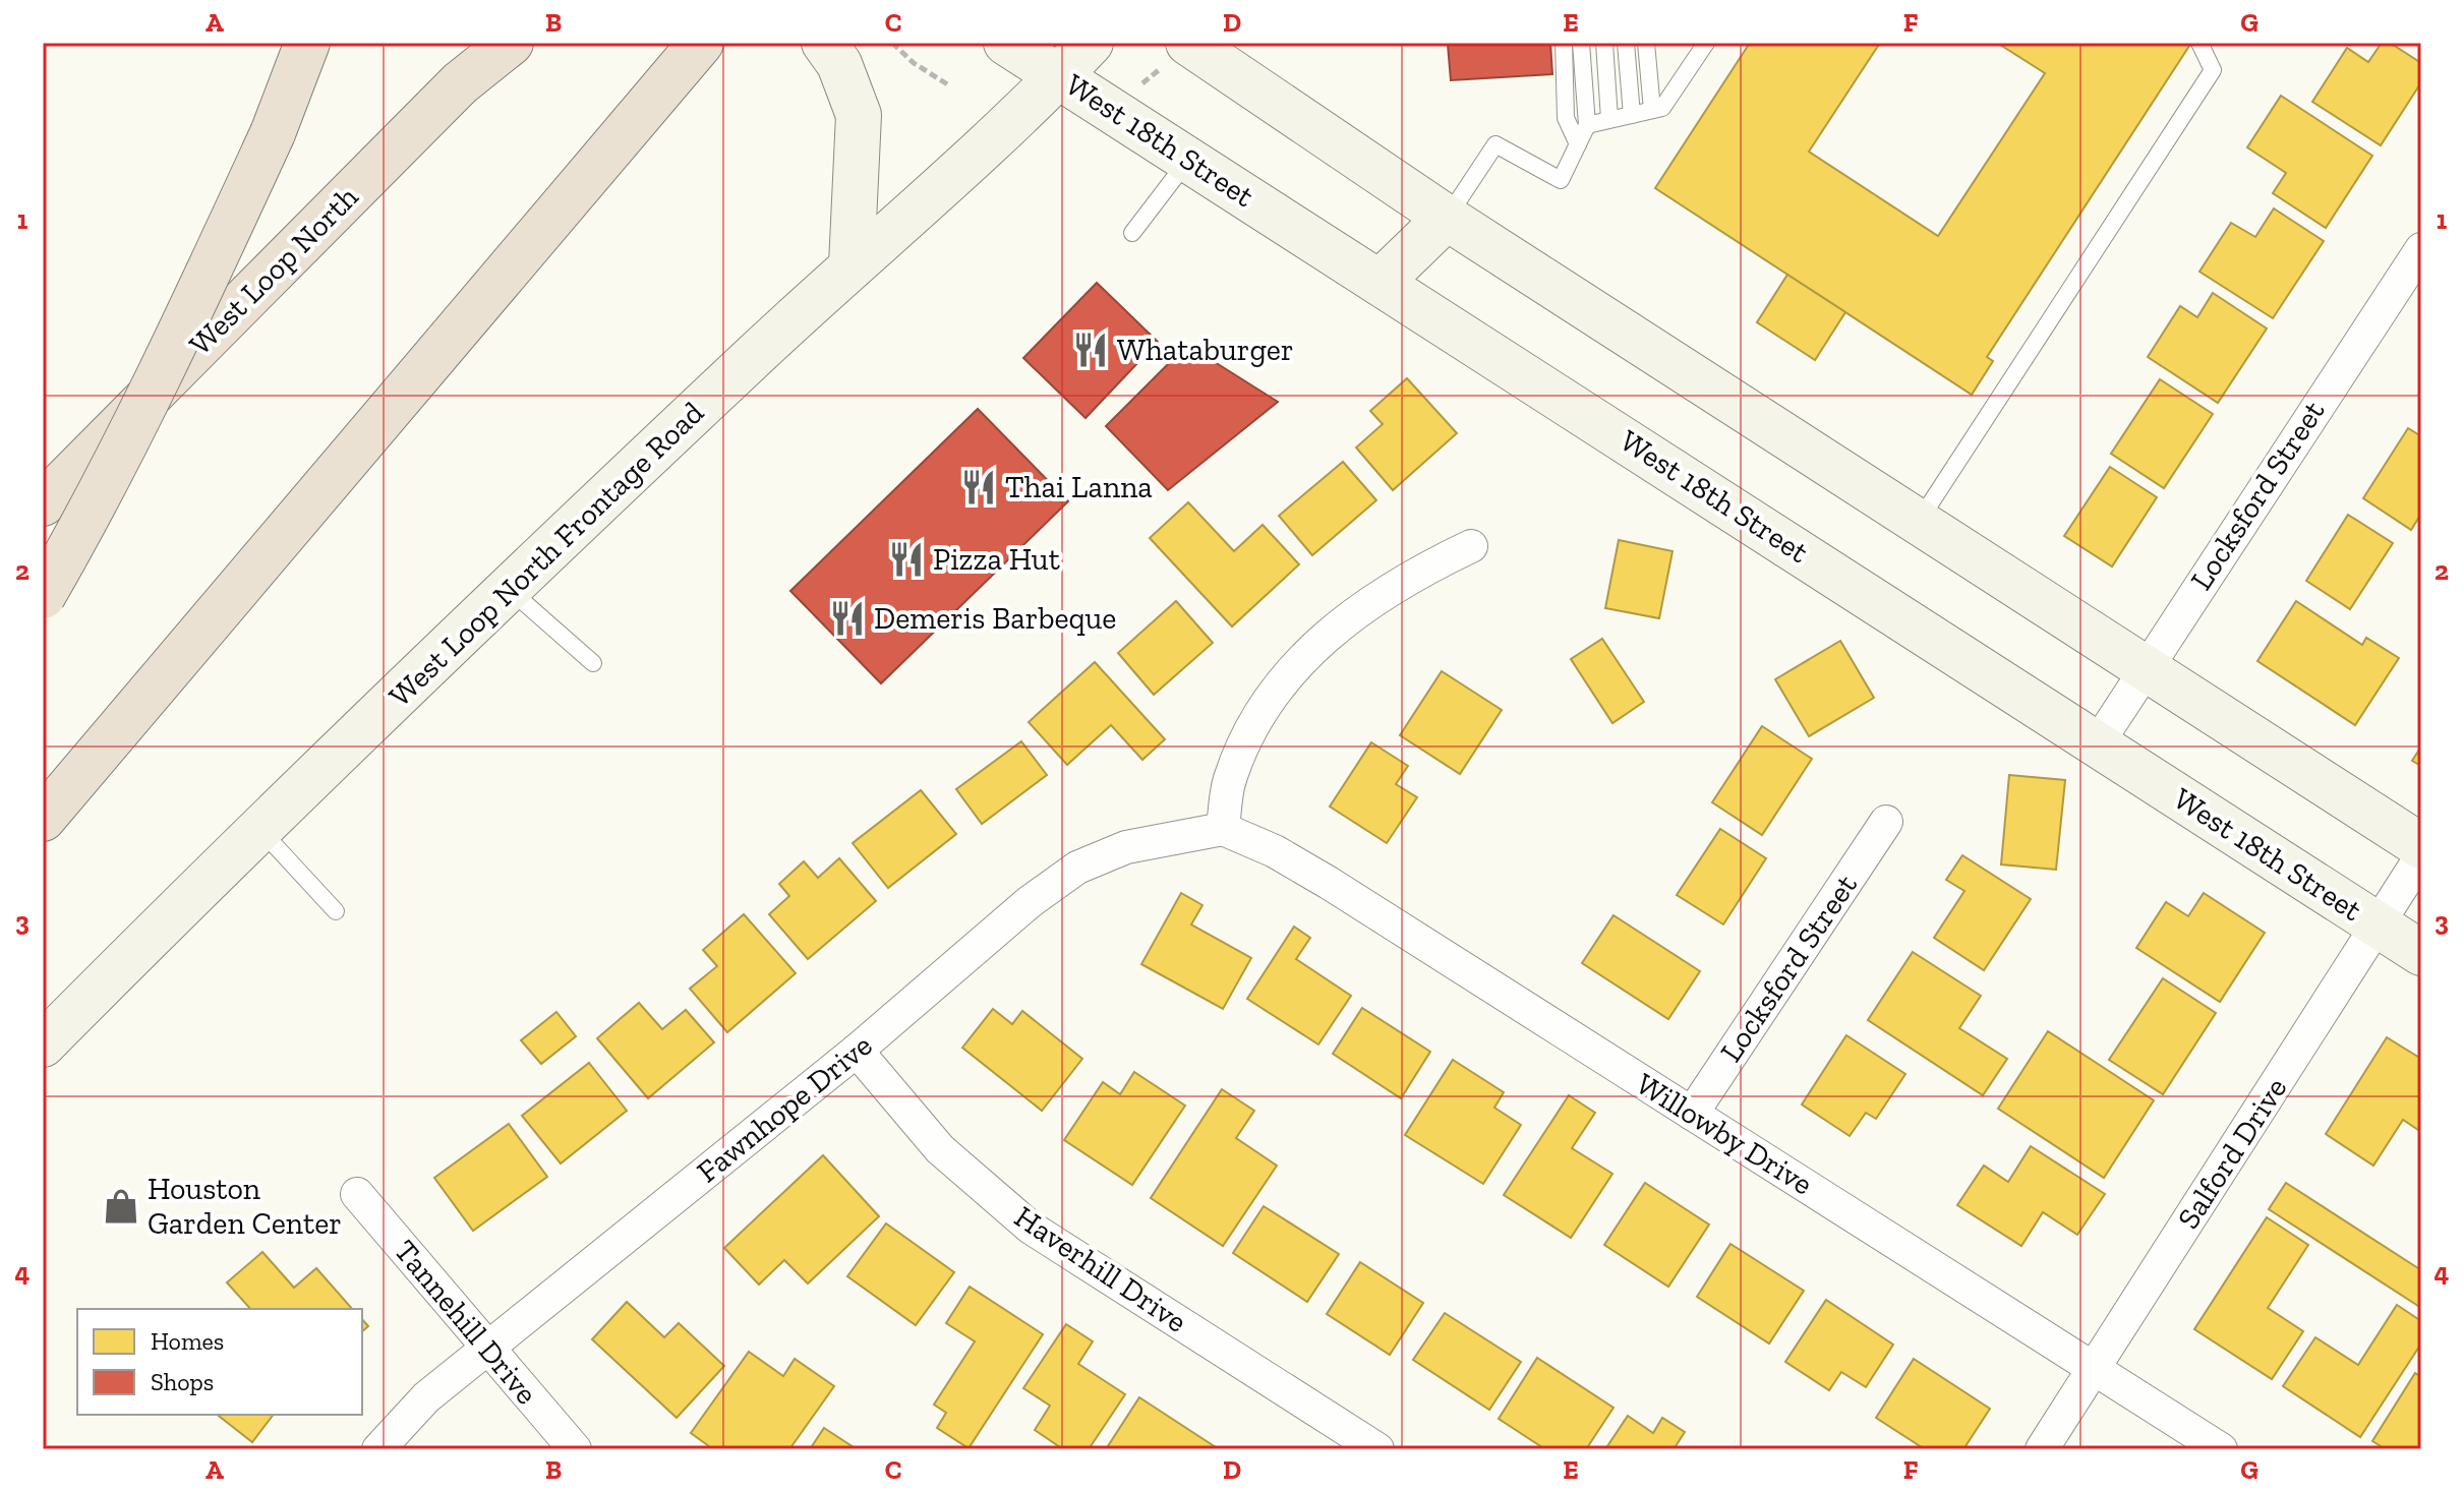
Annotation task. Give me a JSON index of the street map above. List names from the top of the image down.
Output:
{
  "streets": {
    "highway": ["West Loop North"],
    "main road": ["West 18th Street", "West Loop North Frontage Road"],
    "street": [
      "Locksford Street",
      "Fawnhope Drive",
      "Willowby Drive",
      "Salford Drive",
      "Haverhill Drive",
      "Tannehill Drive"
    ]
  },
  "crossings": [
    ["West 18th Street", "Locksford Street"],
    ["West 18th Street", "West Loop North Frontage Road"],
    ["West 18th Street", "Salford Drive"],
    ["Locksford Street", "Willowby Drive"],
    ["Fawnhope Drive", "Willowby Drive"],
    ["Fawnhope Drive", "Haverhill Drive"],
    ["Fawnhope Drive", "Tannehill Drive"],
    ["Willowby Drive", "Salford Drive"]
  ],
  "places": {
    "restaurant": [
      "Whataburger",
      "Thai Lanna",
      "Pizza Hut",
      "Demeris Barbeque"
    ],
    "shop": ["Houston Garden Center"]
  },
  "legend": ["Homes", "Shops"],
  "grid": {
    "columns": [
      "A",
      "B",
      "C",
      "D",
      "E",
      "F",
      "G"
    ],
    "rows": [
      "1",
      "2",
      "3",
      "4"
    ]
  }
}
